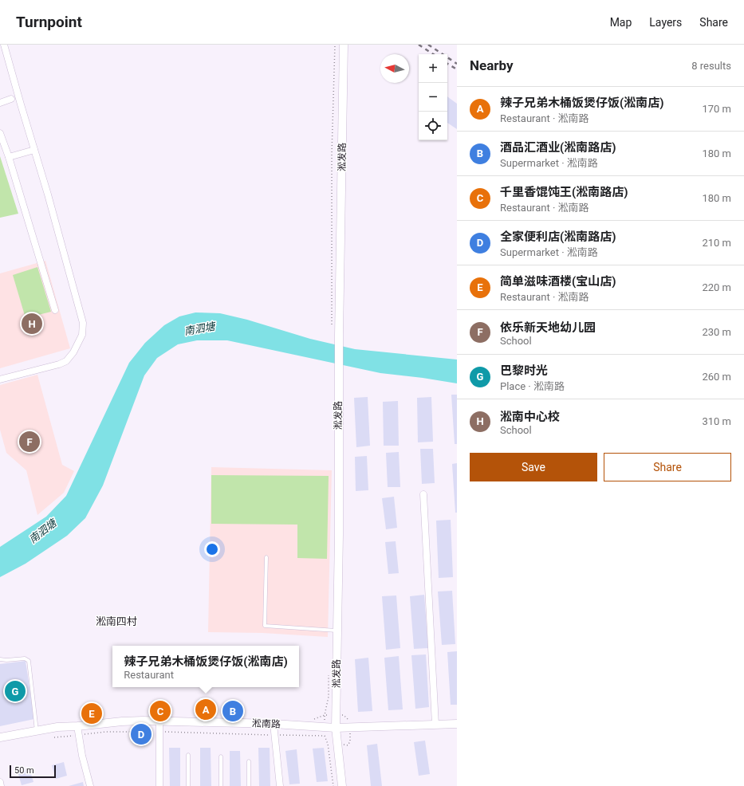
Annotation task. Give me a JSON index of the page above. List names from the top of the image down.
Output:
{
  "streets": {
    "street": ["淞发路", "淞南路"]
  },
  "crossings": [
    ["淞发路", "淞南路"]
  ],
  "districts": ["淞南四村"],
  "water": ["南泗塘"],
  "scale_bar": "50 m",
  "north": "left",
  "page": {
    "header": "Turnpoint",
    "nav": ["Map", "Layers", "Share"],
    "heading": ["Nearby", "8 results"],
    "map_buttons": ["+", "−"],
    "list": [
      {
        "mark": "A",
        "name": "辣子兄弟木桶饭煲仔饭(淞南店)",
        "note": "Restaurant · 淞南路",
        "value": "170 m"
      },
      {
        "mark": "B",
        "name": "酒品汇酒业(淞南路店)",
        "note": "Supermarket · 淞南路",
        "value": "180 m"
      },
      {
        "mark": "C",
        "name": "千里香馄饨王(淞南路店)",
        "note": "Restaurant · 淞南路",
        "value": "180 m"
      },
      {
        "mark": "D",
        "name": "全家便利店(淞南路店)",
        "note": "Supermarket · 淞南路",
        "value": "210 m"
      },
      {
        "mark": "E",
        "name": "简单滋味酒楼(宝山店)",
        "note": "Restaurant · 淞南路",
        "value": "220 m"
      },
      {
        "mark": "F",
        "name": "依乐新天地幼儿园",
        "note": "School",
        "value": "230 m"
      },
      {
        "mark": "G",
        "name": "巴黎时光",
        "note": "Place · 淞南路",
        "value": "260 m"
      },
      {
        "mark": "H",
        "name": "淞南中心校",
        "note": "School",
        "value": "310 m"
      }
    ],
    "pins": [
      "H",
      "F",
      "G",
      "A",
      "B",
      "C",
      "E",
      "D"
    ],
    "buttons": ["Save", "Share"],
    "popup": ["辣子兄弟木桶饭煲仔饭(淞南店)", "Restaurant"],
    "scale": "50 m"
  }
}
